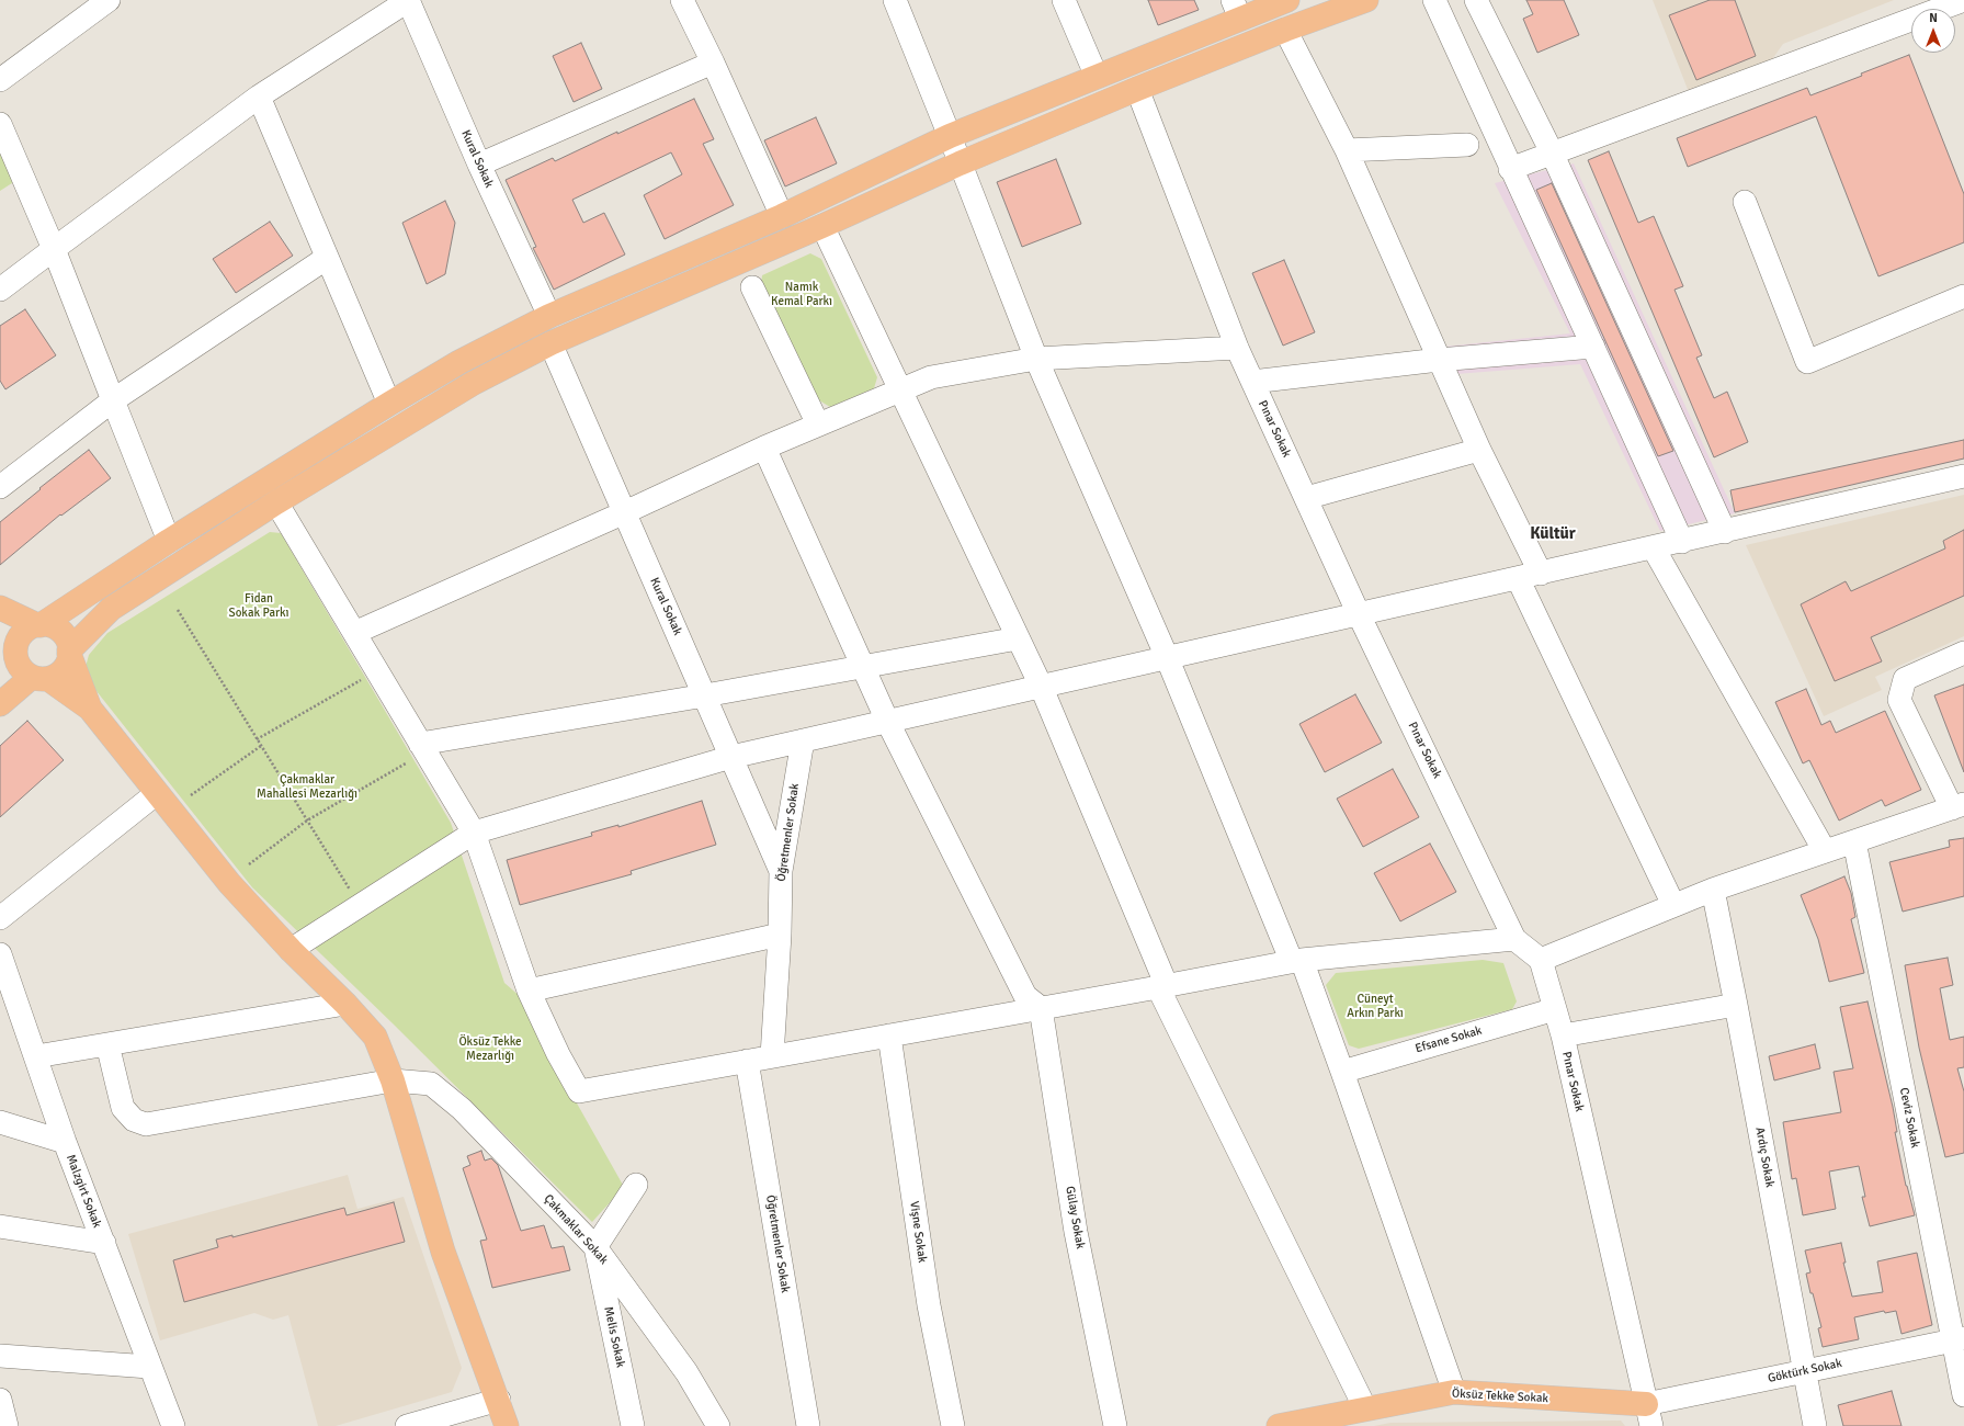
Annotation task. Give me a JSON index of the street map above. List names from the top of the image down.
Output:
{
  "streets": {
    "main road": ["Öksüz Tekke Sokak"],
    "street": [
      "Kural Sokak",
      "Pınar Sokak",
      "Öğretmenler Sokak",
      "Efsane Sokak",
      "Ceviz Sokak",
      "Ardıç Sokak",
      "Malzgirt Sokak",
      "Gülay Sokak",
      "Çakmaklar Sokak",
      "Vişne Sokak",
      "Melis Sokak",
      "Göktürk Sokak"
    ]
  },
  "crossings": [
    ["Kural Sokak", "Öğretmenler Sokak"],
    ["Pınar Sokak", "Efsane Sokak"],
    ["Pınar Sokak", "Göktürk Sokak"],
    ["Pınar Sokak", "Öksüz Tekke Sokak"],
    ["Ceviz Sokak", "Göktürk Sokak"],
    ["Ardıç Sokak", "Göktürk Sokak"],
    ["Çakmaklar Sokak", "Melis Sokak"],
    ["Göktürk Sokak", "Öksüz Tekke Sokak"]
  ],
  "districts": ["Kültür"],
  "parks": [
    "Namık Kemal Parkı",
    "Fidan Sokak Parkı",
    "Çakmaklar Mahallesi Mezarlığı",
    "Cüneyt Arkın Parkı",
    "Öksüz Tekke Mezarlığı"
  ],
  "north": "top"
}
